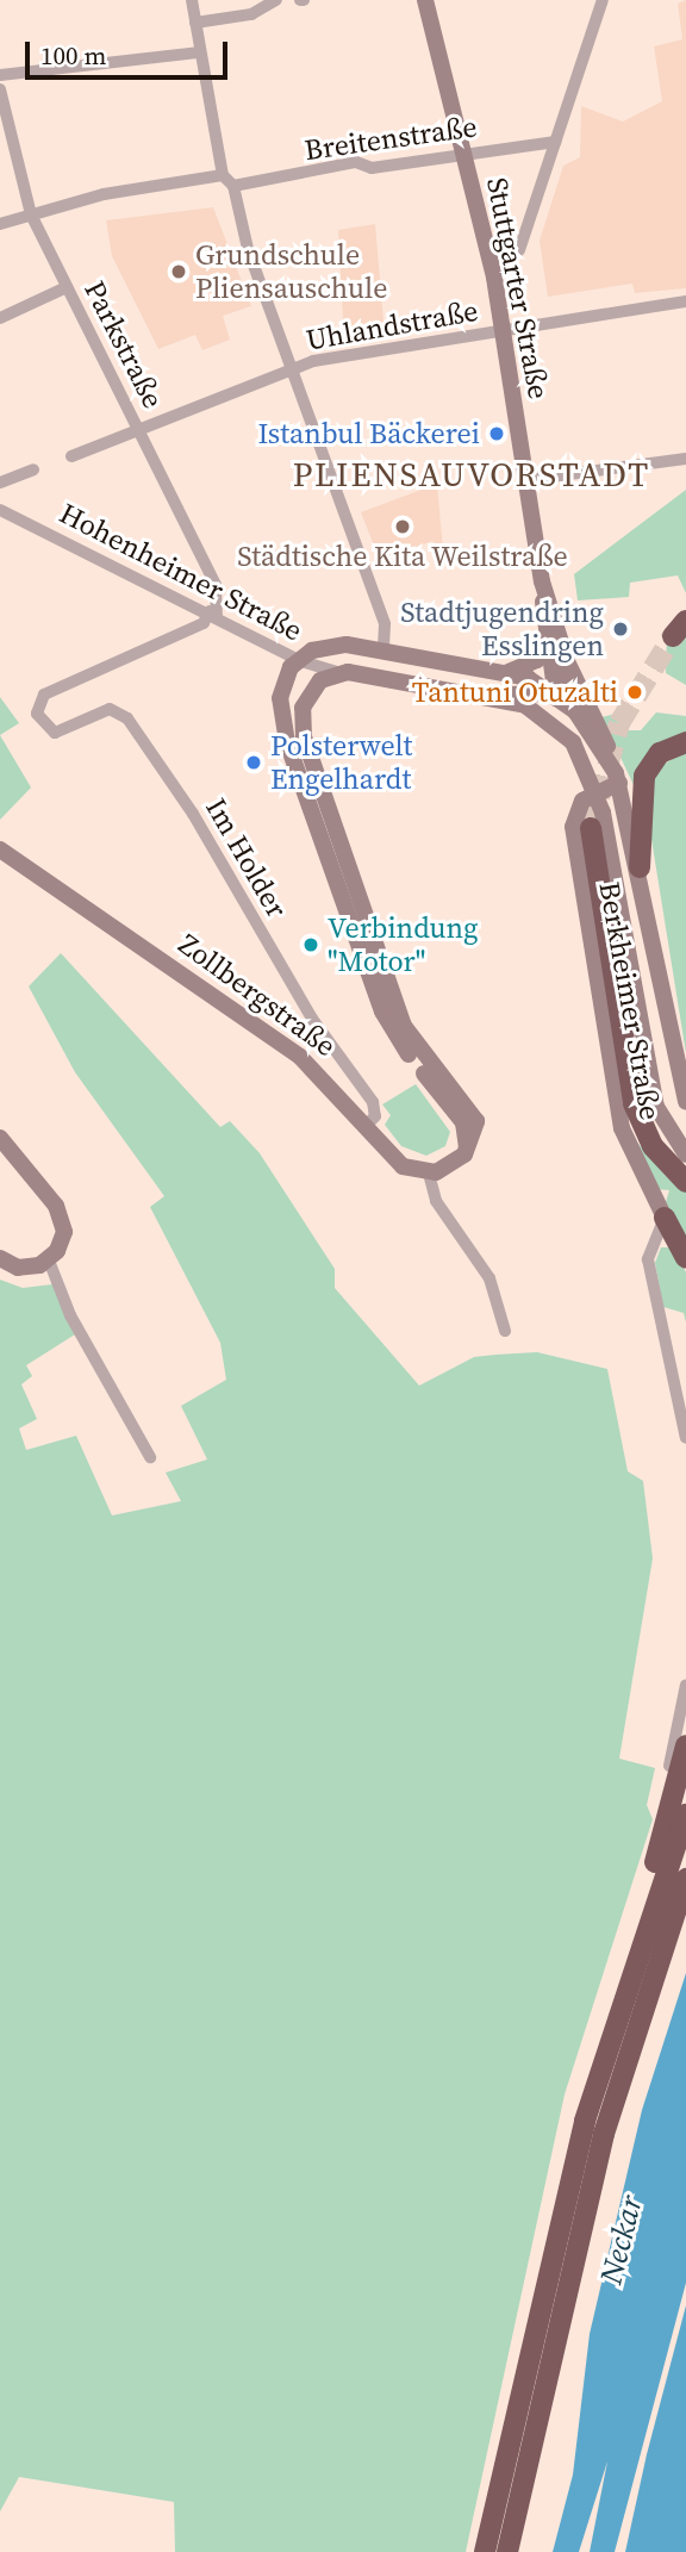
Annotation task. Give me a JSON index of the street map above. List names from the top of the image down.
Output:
{
  "streets": {
    "main road": ["Stuttgarter Straße", "Zollbergstraße", "Berkheimer Straße"],
    "street": [
      "Breitenstraße",
      "Uhlandstraße",
      "Parkstraße",
      "Hohenheimer Straße",
      "Im Holder"
    ]
  },
  "crossings": [
    ["Breitenstraße", "Stuttgarter Straße"],
    ["Stuttgarter Straße", "Uhlandstraße"],
    ["Stuttgarter Straße", "Berkheimer Straße"],
    ["Uhlandstraße", "Parkstraße"],
    ["Parkstraße", "Hohenheimer Straße"],
    ["Parkstraße", "Im Holder"],
    ["Hohenheimer Straße", "Im Holder"],
    ["Im Holder", "Zollbergstraße"]
  ],
  "districts": ["PLIENSAUVORSTADT"],
  "water": ["Neckar"],
  "places": [
    "Grundschule Pliensauschule",
    "Istanbul Bäckerei",
    "Städtische Kita Weilstraße",
    "Stadtjugendring Esslingen",
    "Tantuni Otuzalti",
    "Polsterwelt Engelhardt",
    "Verbindung \"Motor\""
  ],
  "scale_bar": "100 m"
}
